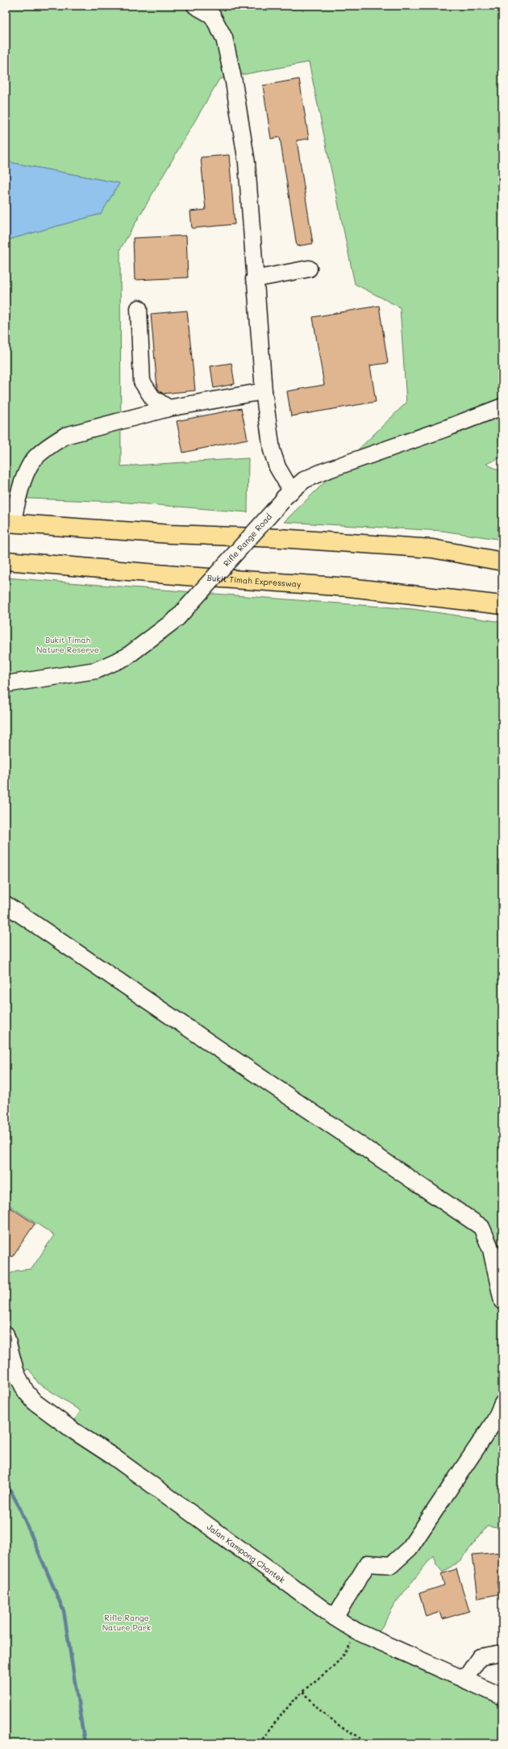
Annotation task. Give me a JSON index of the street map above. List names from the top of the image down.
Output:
{
  "streets": {
    "highway": ["Bukit Timah Expressway"],
    "street": ["Rifle Range Road", "Jalan Kampong Chantek"]
  },
  "parks": ["Bukit Timah Nature Reserve", "Rifle Range Nature Park"]
}
